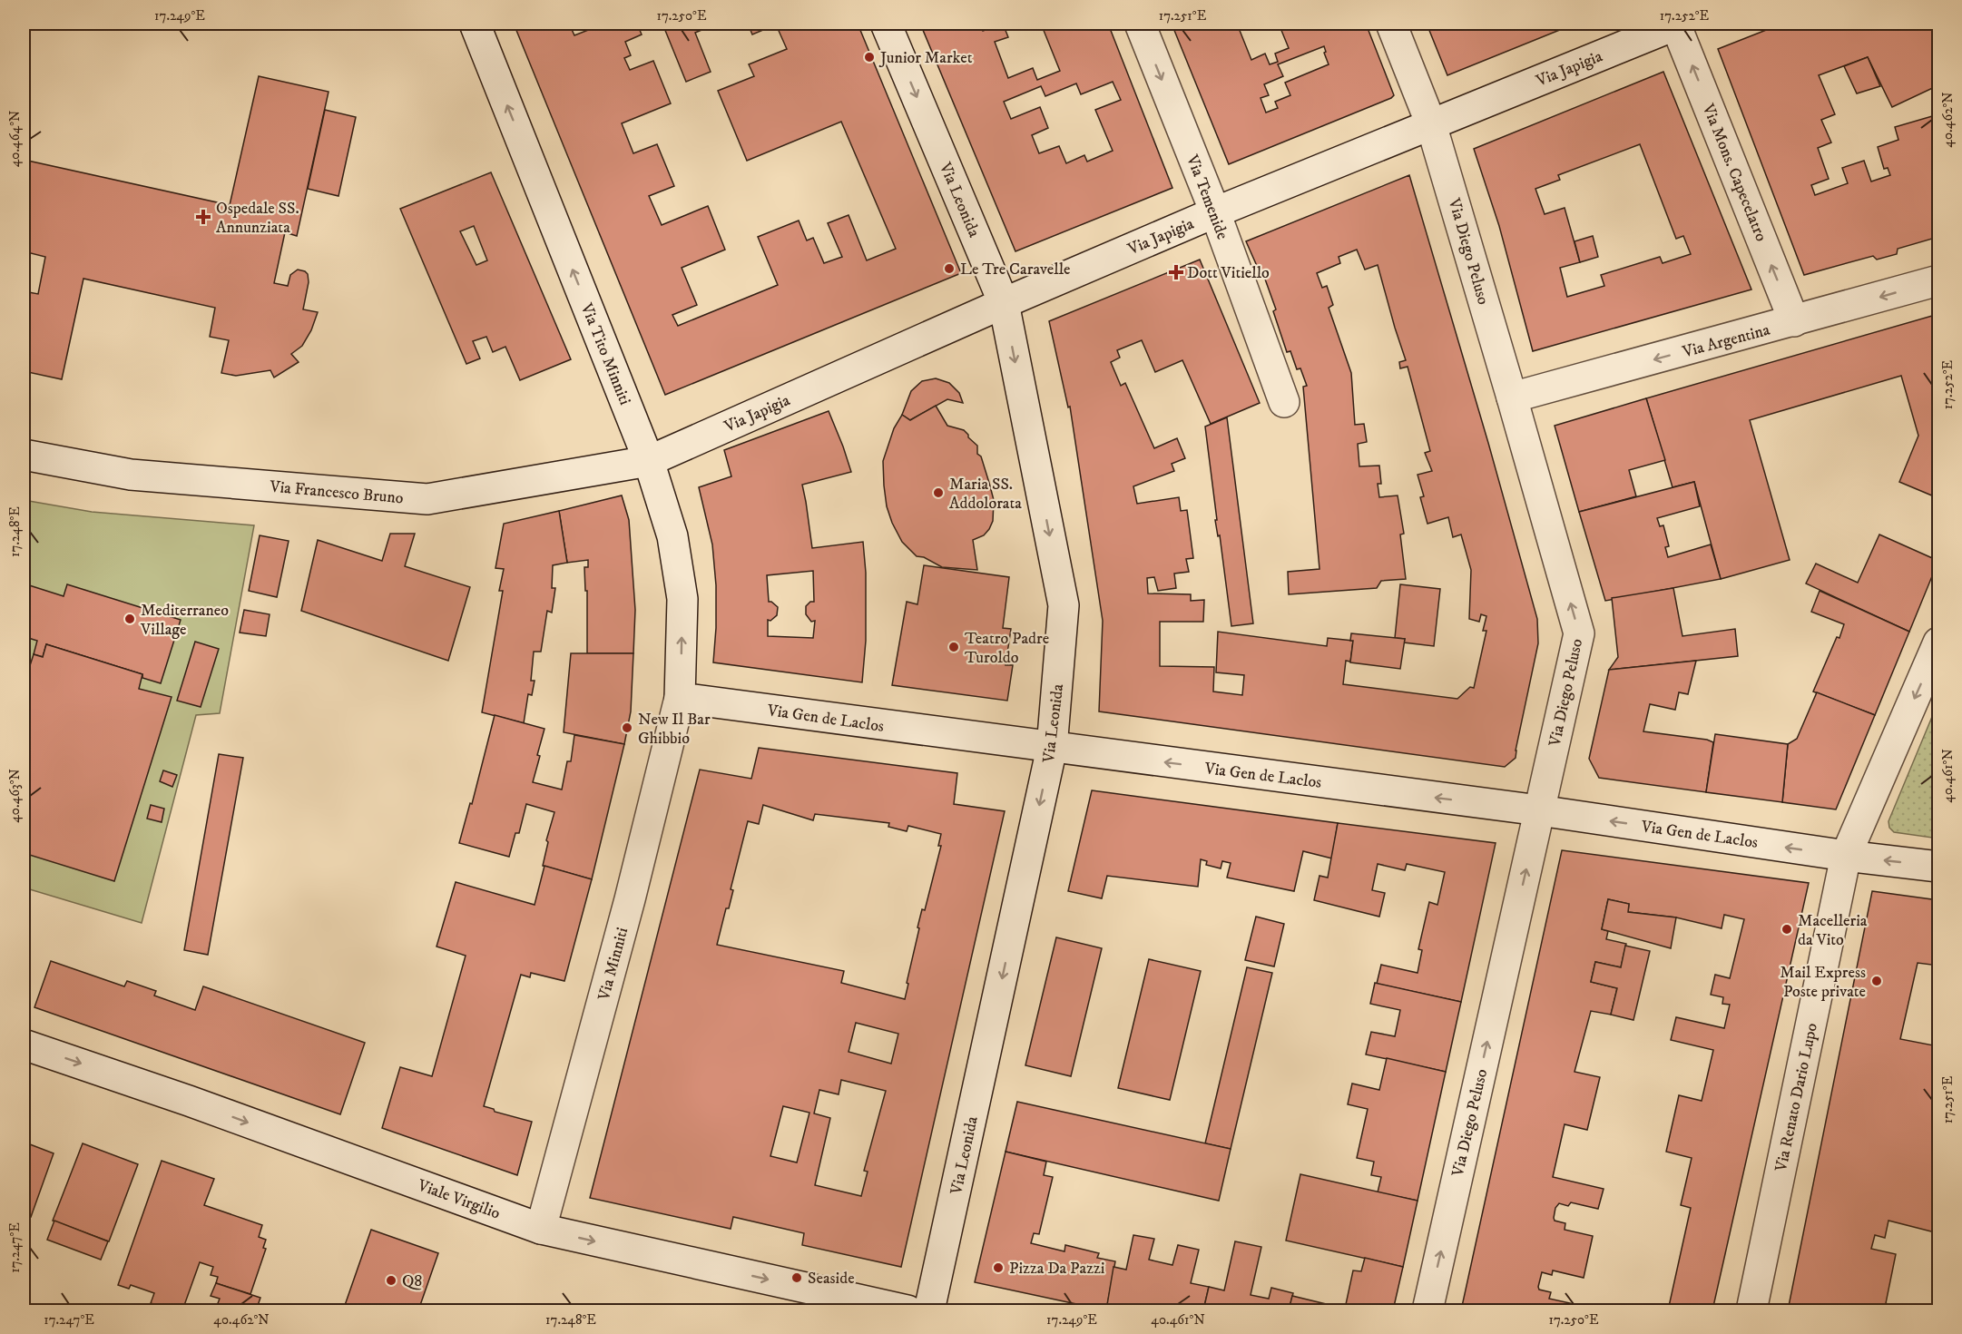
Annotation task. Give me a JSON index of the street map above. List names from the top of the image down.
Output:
{
  "streets": {
    "street": [
      "Via Japigia",
      "Via Mons. Capecelatro",
      "Via Temenide",
      "Via Leonida",
      "Via Diego Peluso",
      "Via Argentina",
      "Via Tito Minniti",
      "Via Francesco Bruno",
      "Via Gen de Laclos",
      "Via Minniti",
      "Via Renato Dario Lupo",
      "Viale Virgilio"
    ]
  },
  "crossings": [
    ["Via Japigia", "Via Mons. Capecelatro"],
    ["Via Japigia", "Via Temenide"],
    ["Via Japigia", "Via Leonida"],
    ["Via Japigia", "Via Diego Peluso"],
    ["Via Japigia", "Via Tito Minniti"],
    ["Via Japigia", "Via Francesco Bruno"],
    ["Via Mons. Capecelatro", "Via Argentina"],
    ["Via Leonida", "Via Gen de Laclos"],
    ["Via Diego Peluso", "Via Argentina"],
    ["Via Diego Peluso", "Via Gen de Laclos"],
    ["Via Tito Minniti", "Via Francesco Bruno"],
    ["Via Tito Minniti", "Via Gen de Laclos"],
    ["Via Tito Minniti", "Via Minniti"],
    ["Via Gen de Laclos", "Via Minniti"],
    ["Via Gen de Laclos", "Via Renato Dario Lupo"],
    ["Via Minniti", "Viale Virgilio"]
  ],
  "one_way": [
    "Via Mons. Capecelatro",
    "Via Temenide",
    "Via Leonida",
    "Via Diego Peluso",
    "Via Argentina",
    "Via Tito Minniti",
    "Via Gen de Laclos",
    "Viale Virgilio"
  ],
  "places": {
    "other": [
      "Junior Market",
      "Le Tre Caravelle",
      "Maria SS. Addolorata",
      "Mediterraneo Village",
      "Teatro Padre Turoldo",
      "New Il Bar Ghibbio",
      "Macelleria da Vito",
      "Mail Express Poste private",
      "Pizza Da Pazzi",
      "Seaside",
      "Q8"
    ],
    "health": ["Ospedale SS. Annunziata", "Dott Vitiello"]
  },
  "coordinates": [
    "17.249°E",
    "17.250°E",
    "17.251°E",
    "17.252°E",
    "40.462°N",
    "40.464°N",
    "17.248°E",
    "40.461°N",
    "40.463°N",
    "17.247°E"
  ]
}
